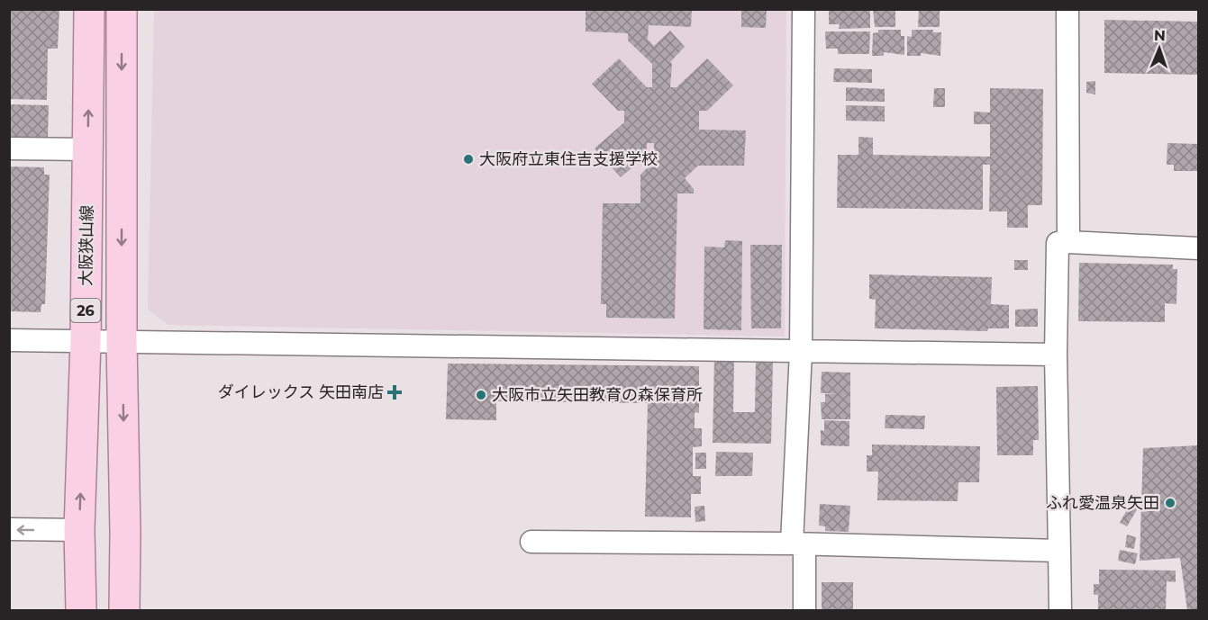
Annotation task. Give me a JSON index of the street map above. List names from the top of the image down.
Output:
{
  "streets": {
    "main road": ["大阪狭山線", "26"]
  },
  "places": {
    "other": ["大阪府立東住吉支援学校", "大阪市立矢田教育の森保育所", "ふれ愛温泉矢田"],
    "health": ["ダイレックス 矢田南店"]
  },
  "north": "top"
}
